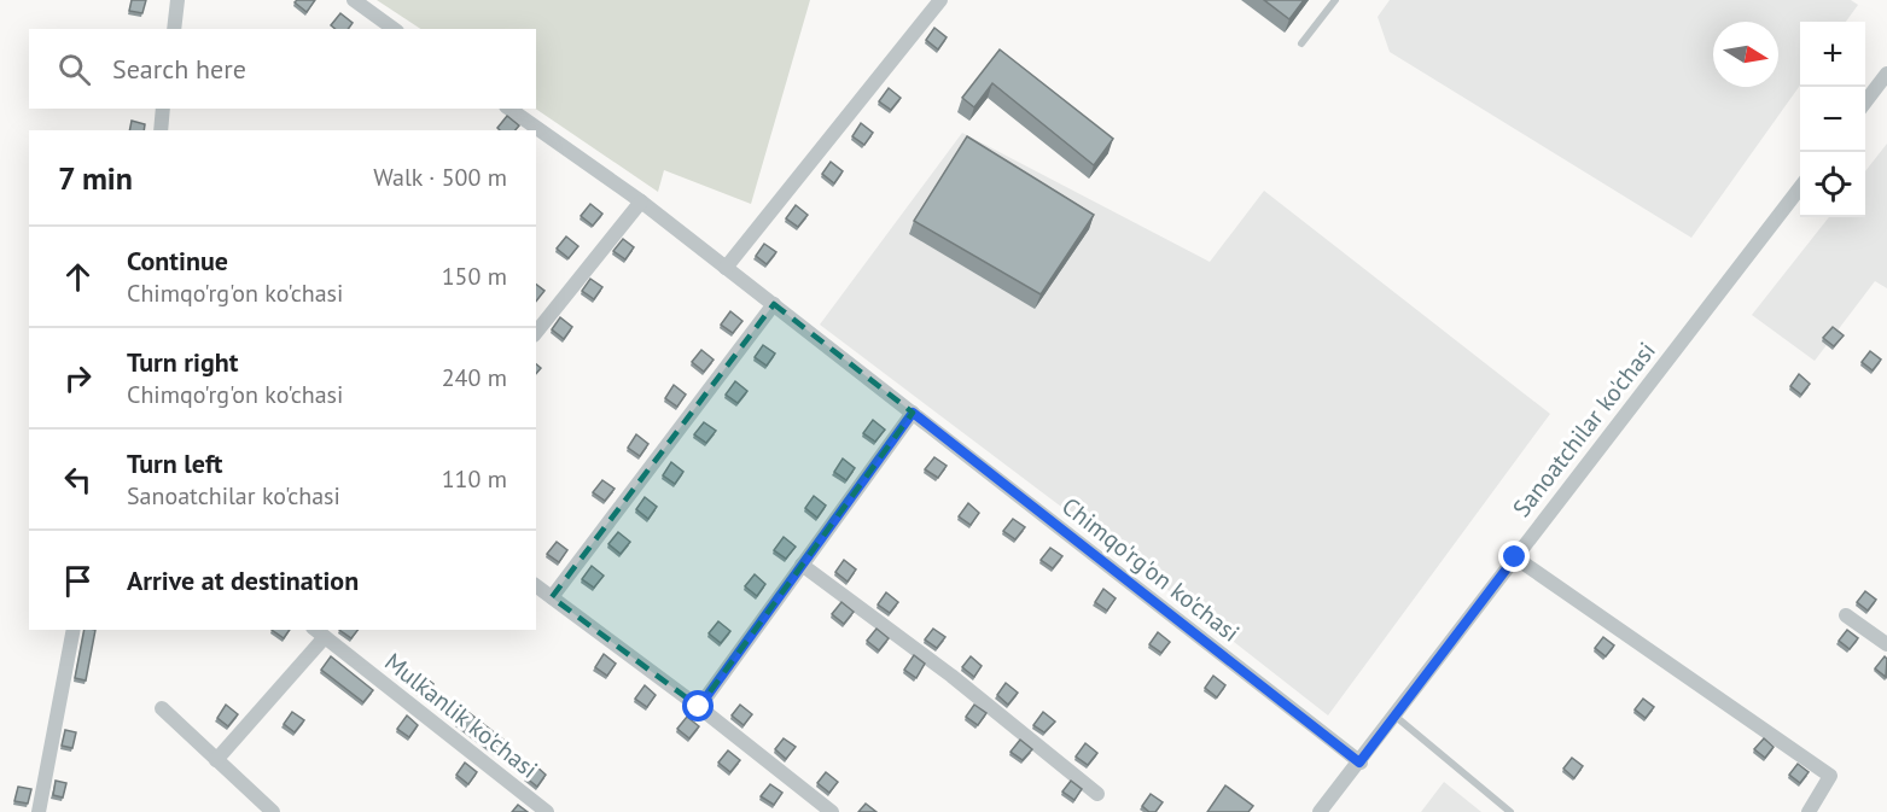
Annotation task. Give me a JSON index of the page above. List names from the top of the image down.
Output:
{
  "streets": {
    "street": ["Sanoatchilar ko'chasi", "Chimqo'rg'on ko'chasi", "Mulkanlik ko'chasi"]
  },
  "crossings": [
    ["Sanoatchilar ko'chasi", "Chimqo'rg'on ko'chasi"]
  ],
  "north": "right",
  "page": {
    "map_buttons": ["+", "−"],
    "search": "Search here",
    "heading": ["7 min", "Walk · 500 m"],
    "list": [
      ["Continue", "Chimqo'rg'on ko'chasi", "150 m"],
      ["Turn right", "Chimqo'rg'on ko'chasi", "240 m"],
      ["Turn left", "Sanoatchilar ko'chasi", "110 m"],
      "Arrive at destination"
    ]
  }
}
